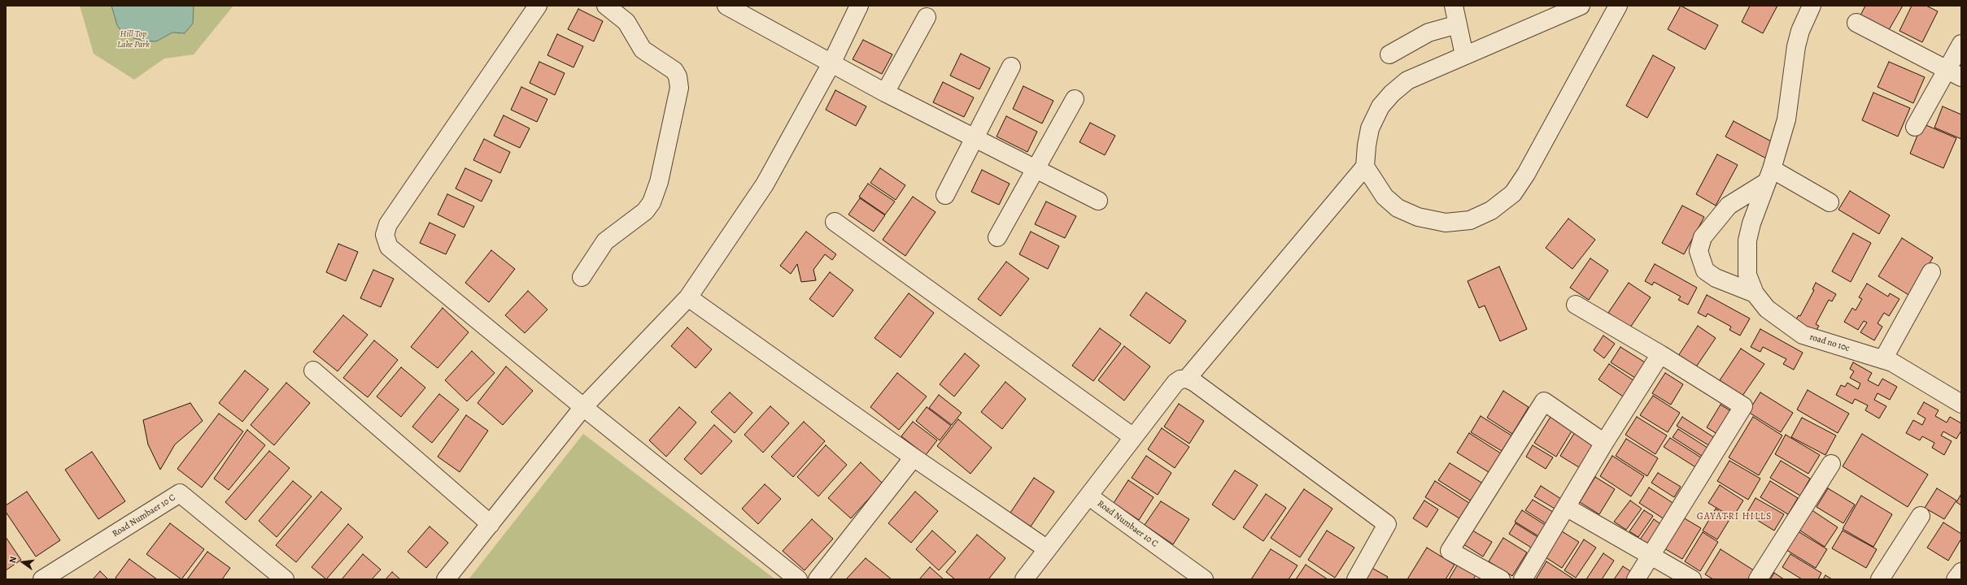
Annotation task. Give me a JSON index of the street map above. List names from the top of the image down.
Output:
{
  "streets": {
    "street": ["road no 10c", "Road Numbaer 10 C"]
  },
  "districts": ["GAYATRI HILLS"],
  "parks": ["Hill Top Lake Park"],
  "north": "left"
}
